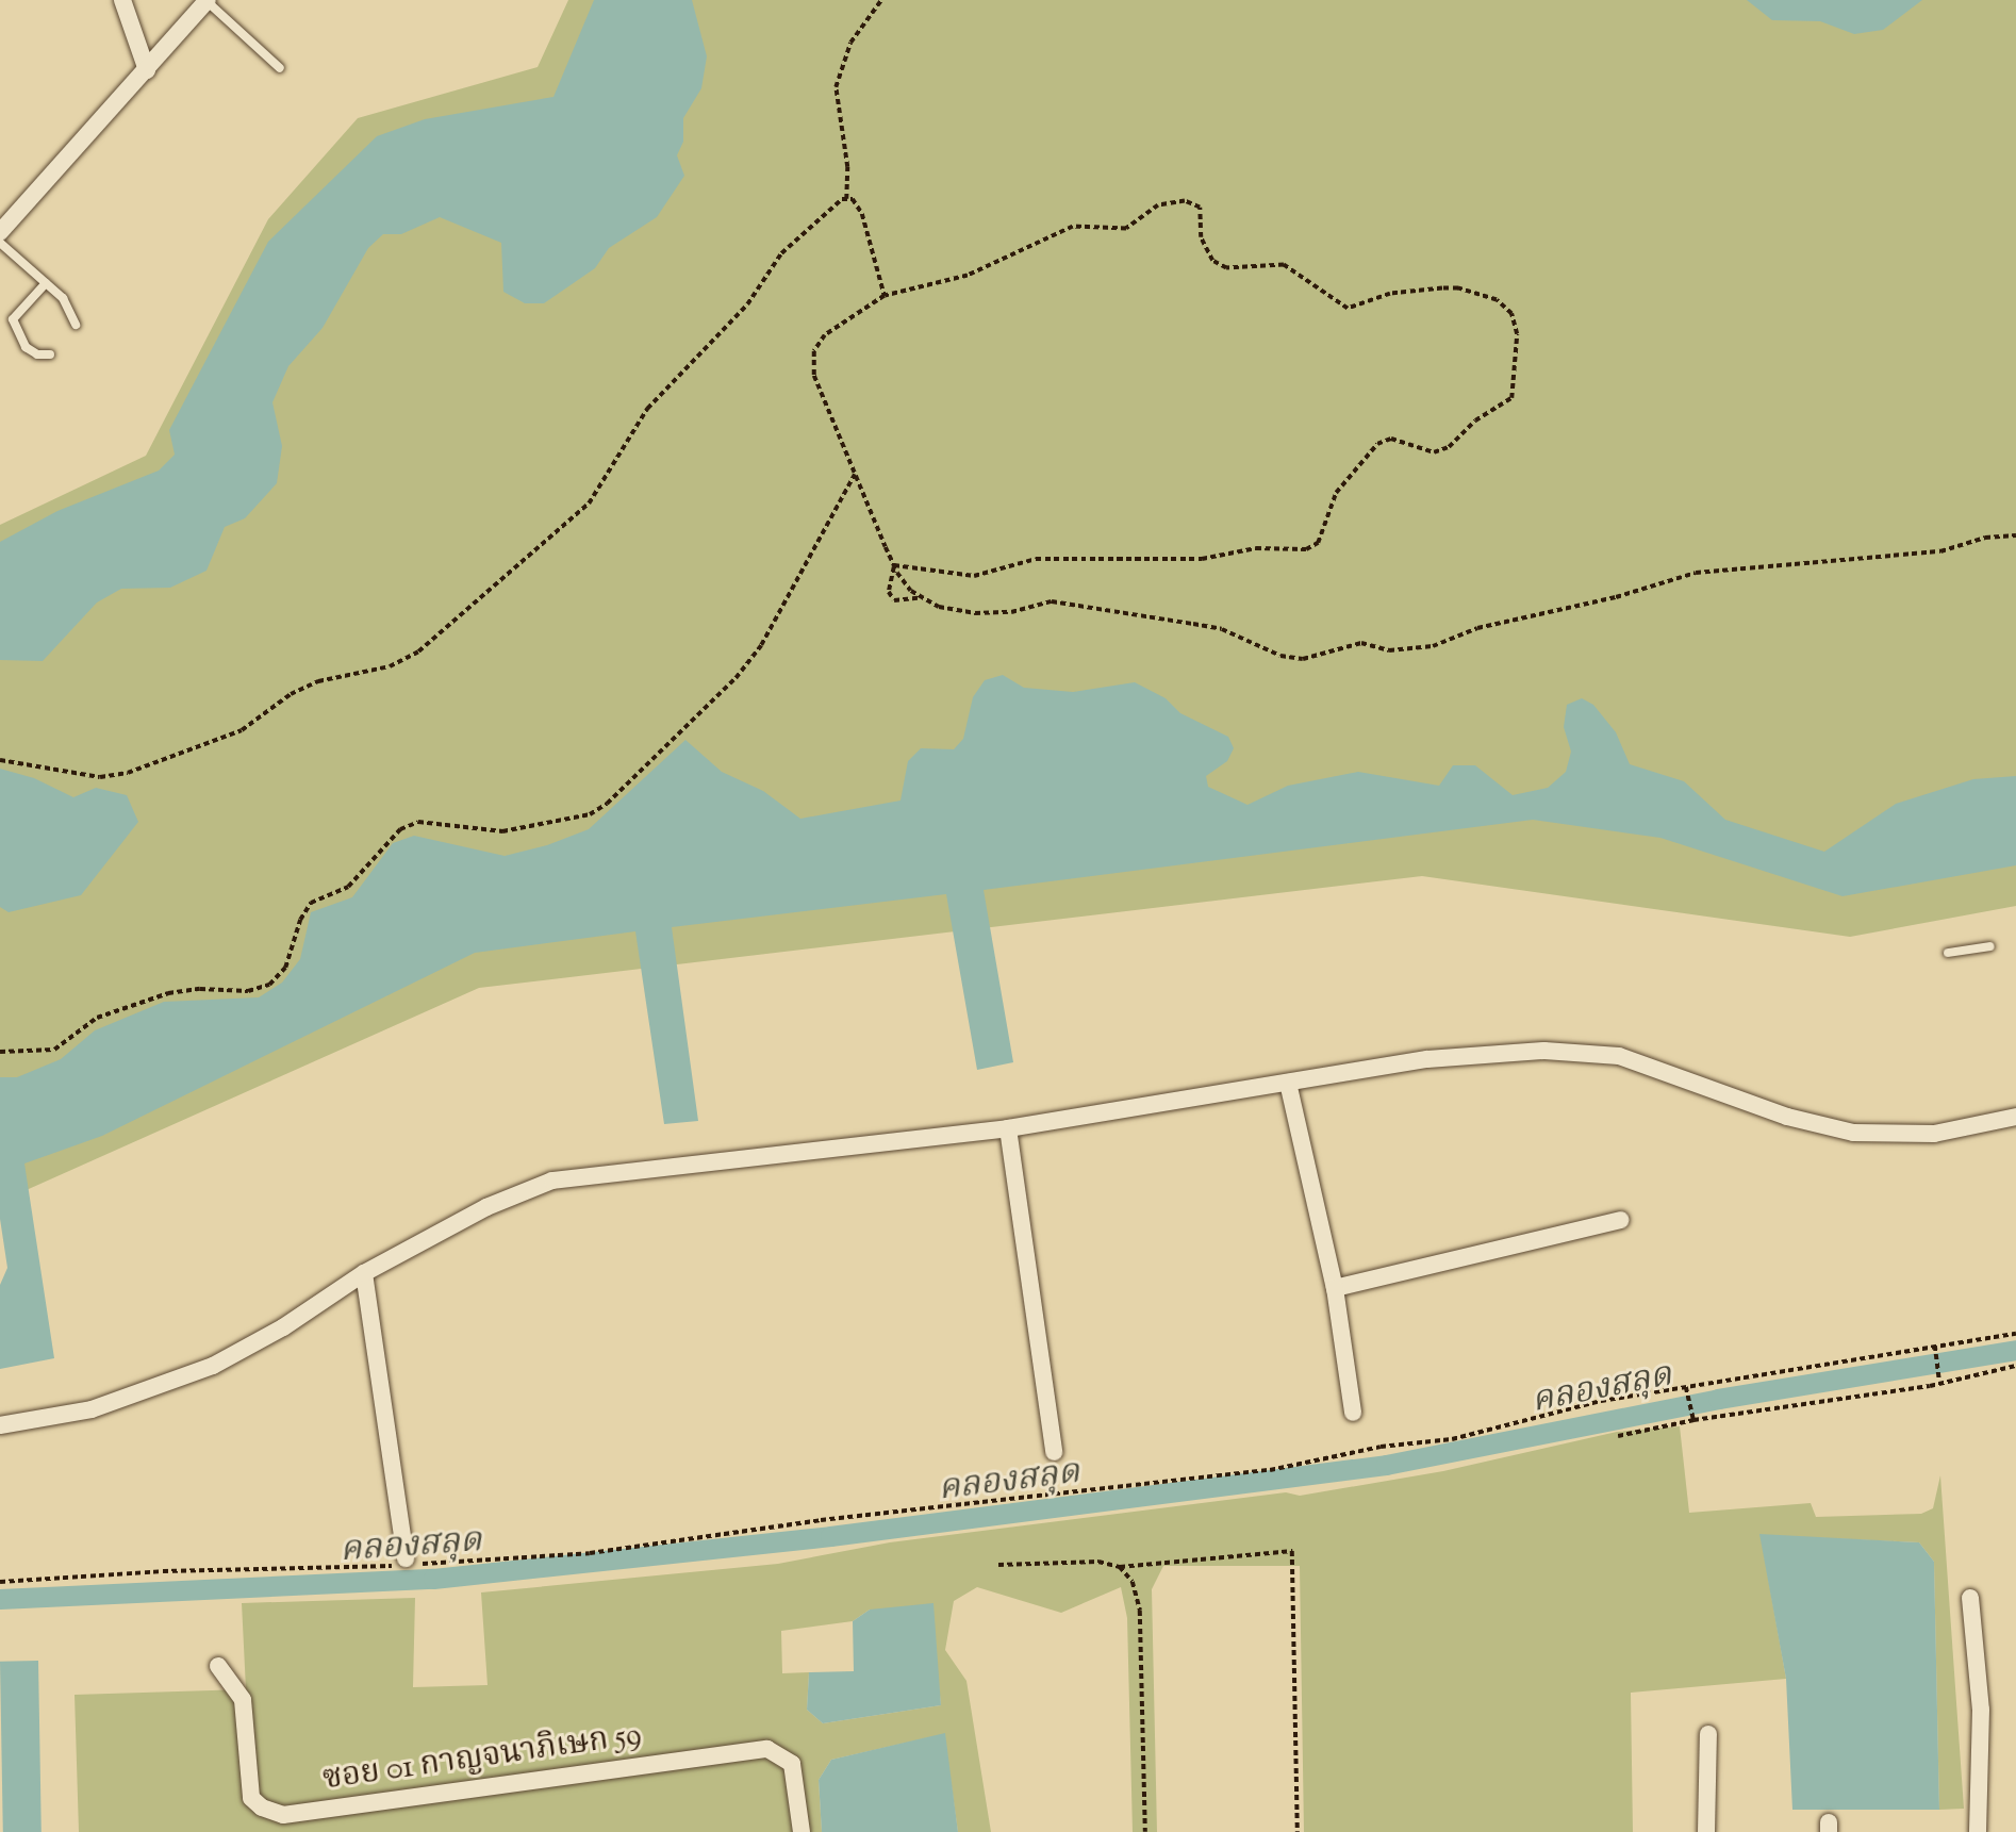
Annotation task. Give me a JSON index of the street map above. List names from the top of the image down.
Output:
{
  "streets": {
    "street": ["ซอย 01 กาญจนาภิเษก 59"]
  },
  "water": ["คลองสลุด"]
}
